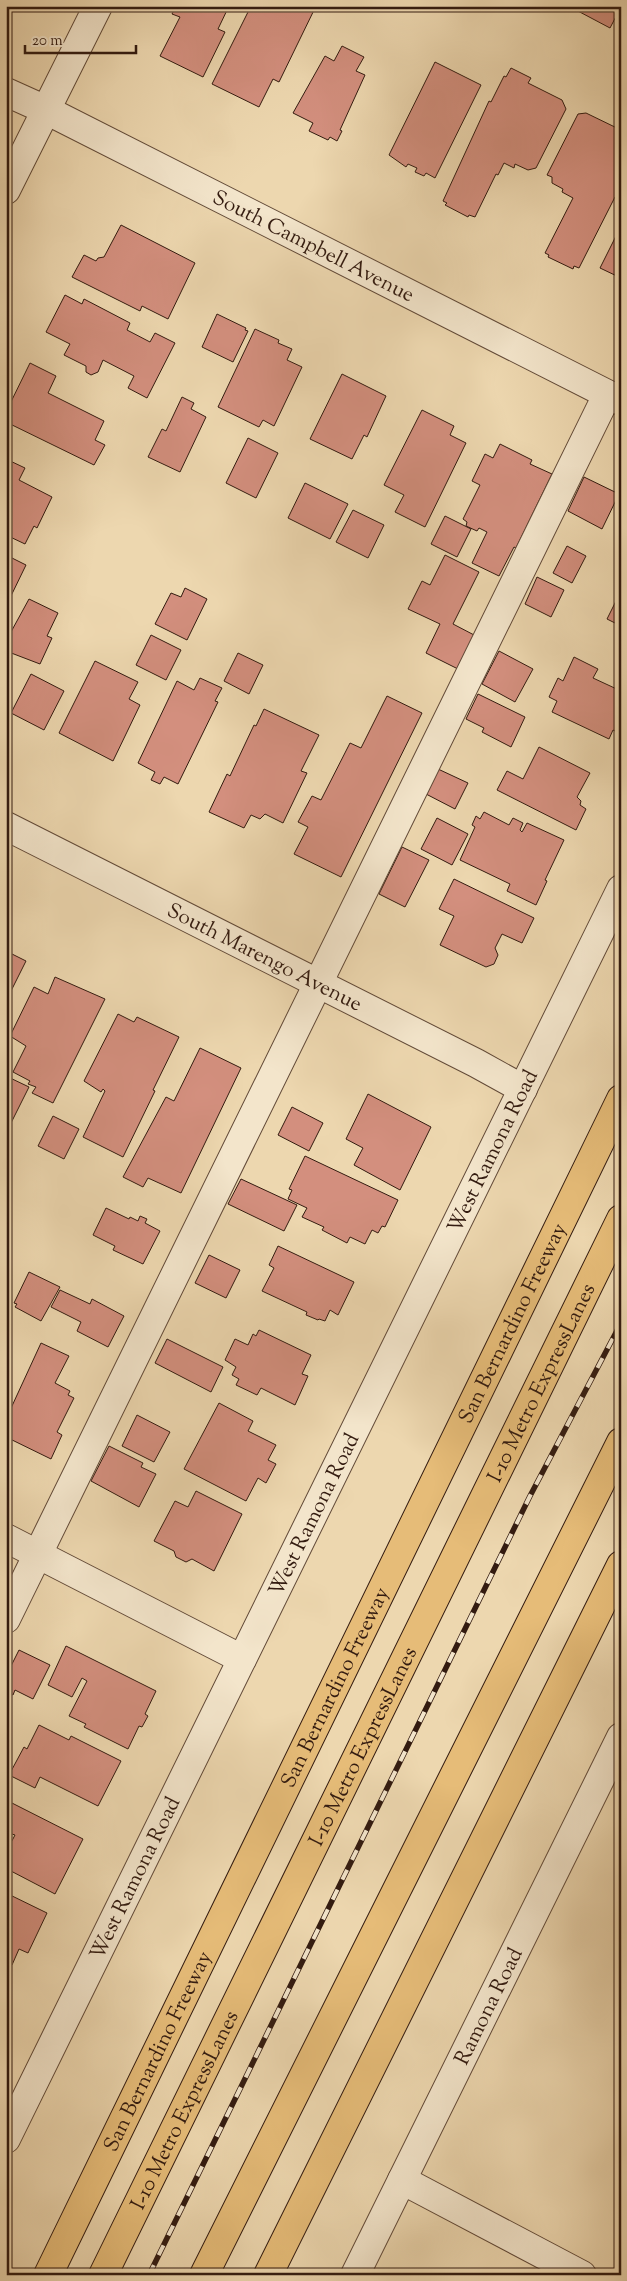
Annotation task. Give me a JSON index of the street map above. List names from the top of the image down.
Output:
{
  "streets": {
    "highway": ["San Bernardino Freeway", "I-10 Metro ExpressLanes"],
    "street": [
      "South Campbell Avenue",
      "South Marengo Avenue",
      "West Ramona Road",
      "Ramona Road"
    ]
  },
  "crossings": [
    ["South Marengo Avenue", "West Ramona Road"]
  ],
  "scale_bar": "20 m"
}
